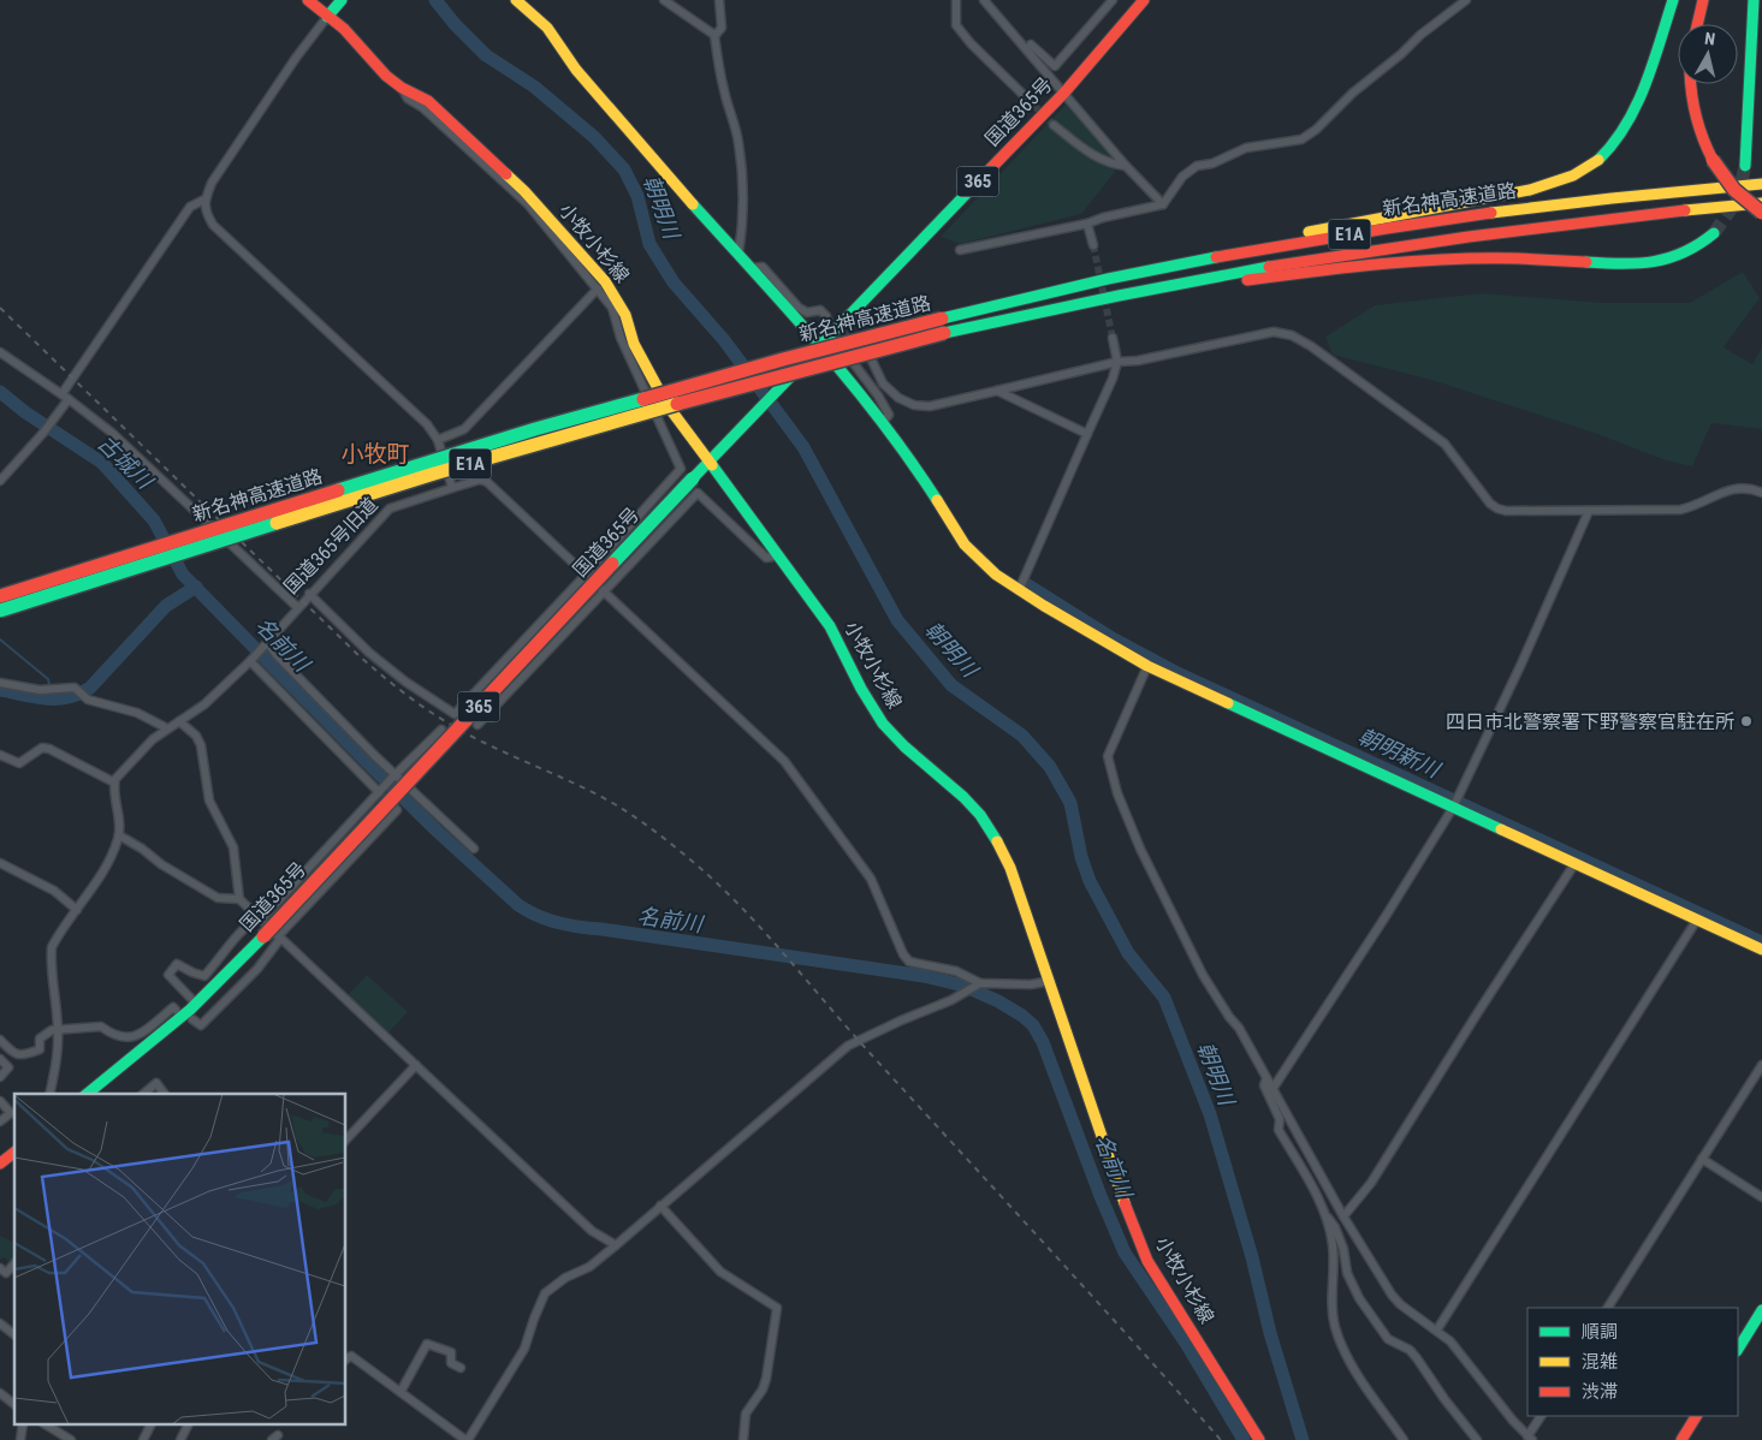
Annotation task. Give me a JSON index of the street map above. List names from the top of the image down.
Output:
{
  "streets": {
    "main road": [
      "国道365号",
      "365",
      "新名神高速道路",
      "E1A",
      "小牧小杉線"
    ],
    "street": ["国道365号旧道"]
  },
  "crossings": [
    ["国道365号", "小牧小杉線"]
  ],
  "districts": ["小牧町"],
  "water": [
    "朝明川",
    "古城川",
    "名前川",
    "朝明新川"
  ],
  "places": ["四日市北警察署下野警察官駐在所"],
  "legend": ["順調", "混雑", "渋滞"],
  "north": "top"
}
